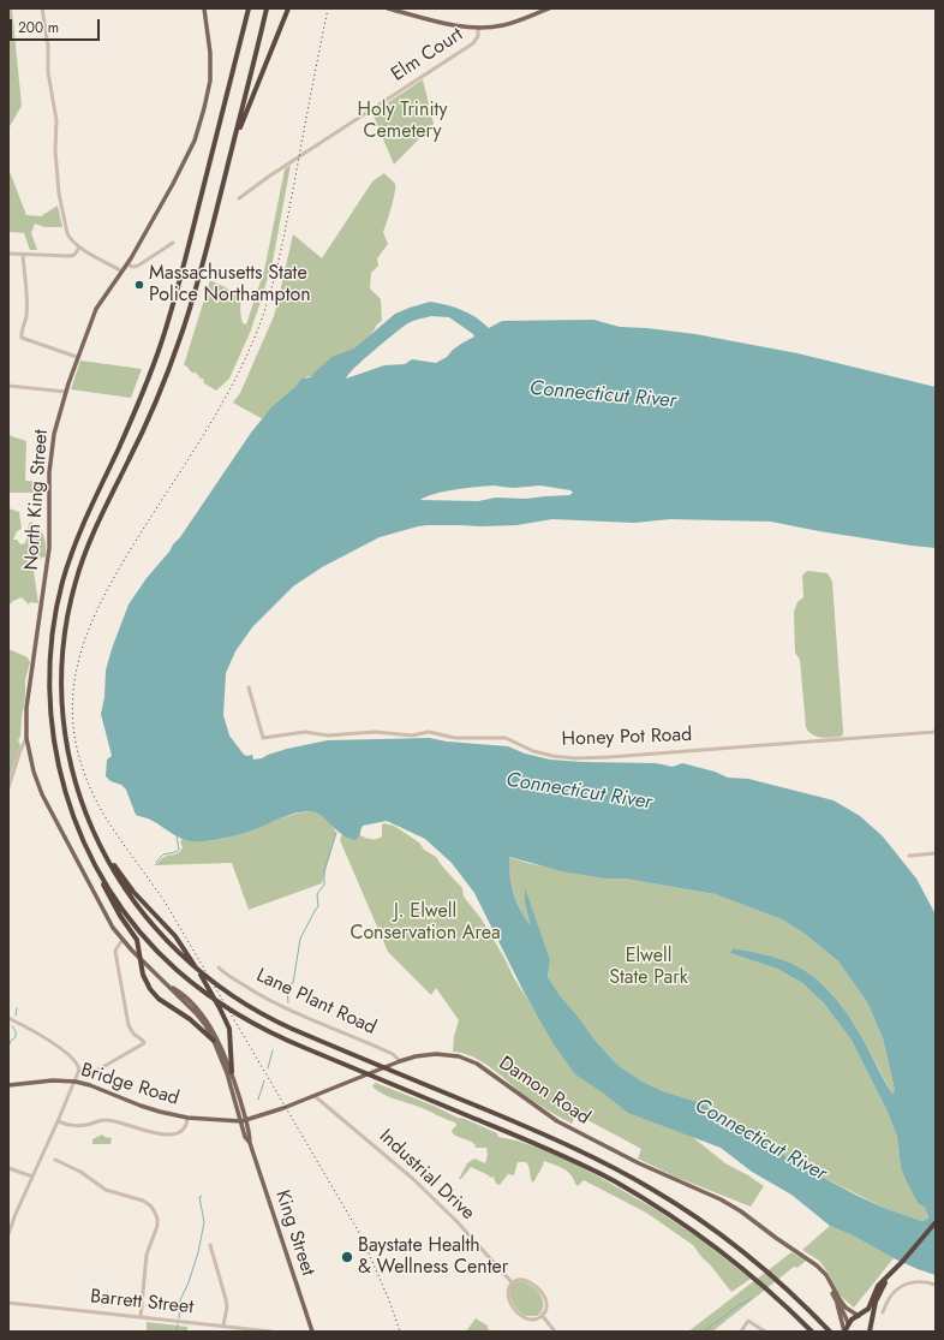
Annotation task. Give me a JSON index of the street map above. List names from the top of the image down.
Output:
{
  "streets": {
    "main road": [
      "North King Street",
      "Bridge Road",
      "Damon Road",
      "King Street"
    ],
    "street": [
      "Elm Court",
      "Honey Pot Road",
      "Lane Plant Road",
      "Industrial Drive",
      "Barrett Street"
    ]
  },
  "crossings": [
    ["North King Street", "Bridge Road"],
    ["North King Street", "Damon Road"],
    ["North King Street", "King Street"],
    ["Lane Plant Road", "Damon Road"],
    ["Bridge Road", "Damon Road"],
    ["Bridge Road", "King Street"],
    ["Damon Road", "Industrial Drive"],
    ["Damon Road", "King Street"]
  ],
  "water": ["Connecticut River"],
  "parks": ["Holy Trinity Cemetery", "J. Elwell Conservation Area", "Elwell State Park"],
  "places": ["Massachusetts State Police Northampton", "Baystate Health & Wellness Center"],
  "scale_bar": "200 m"
}
